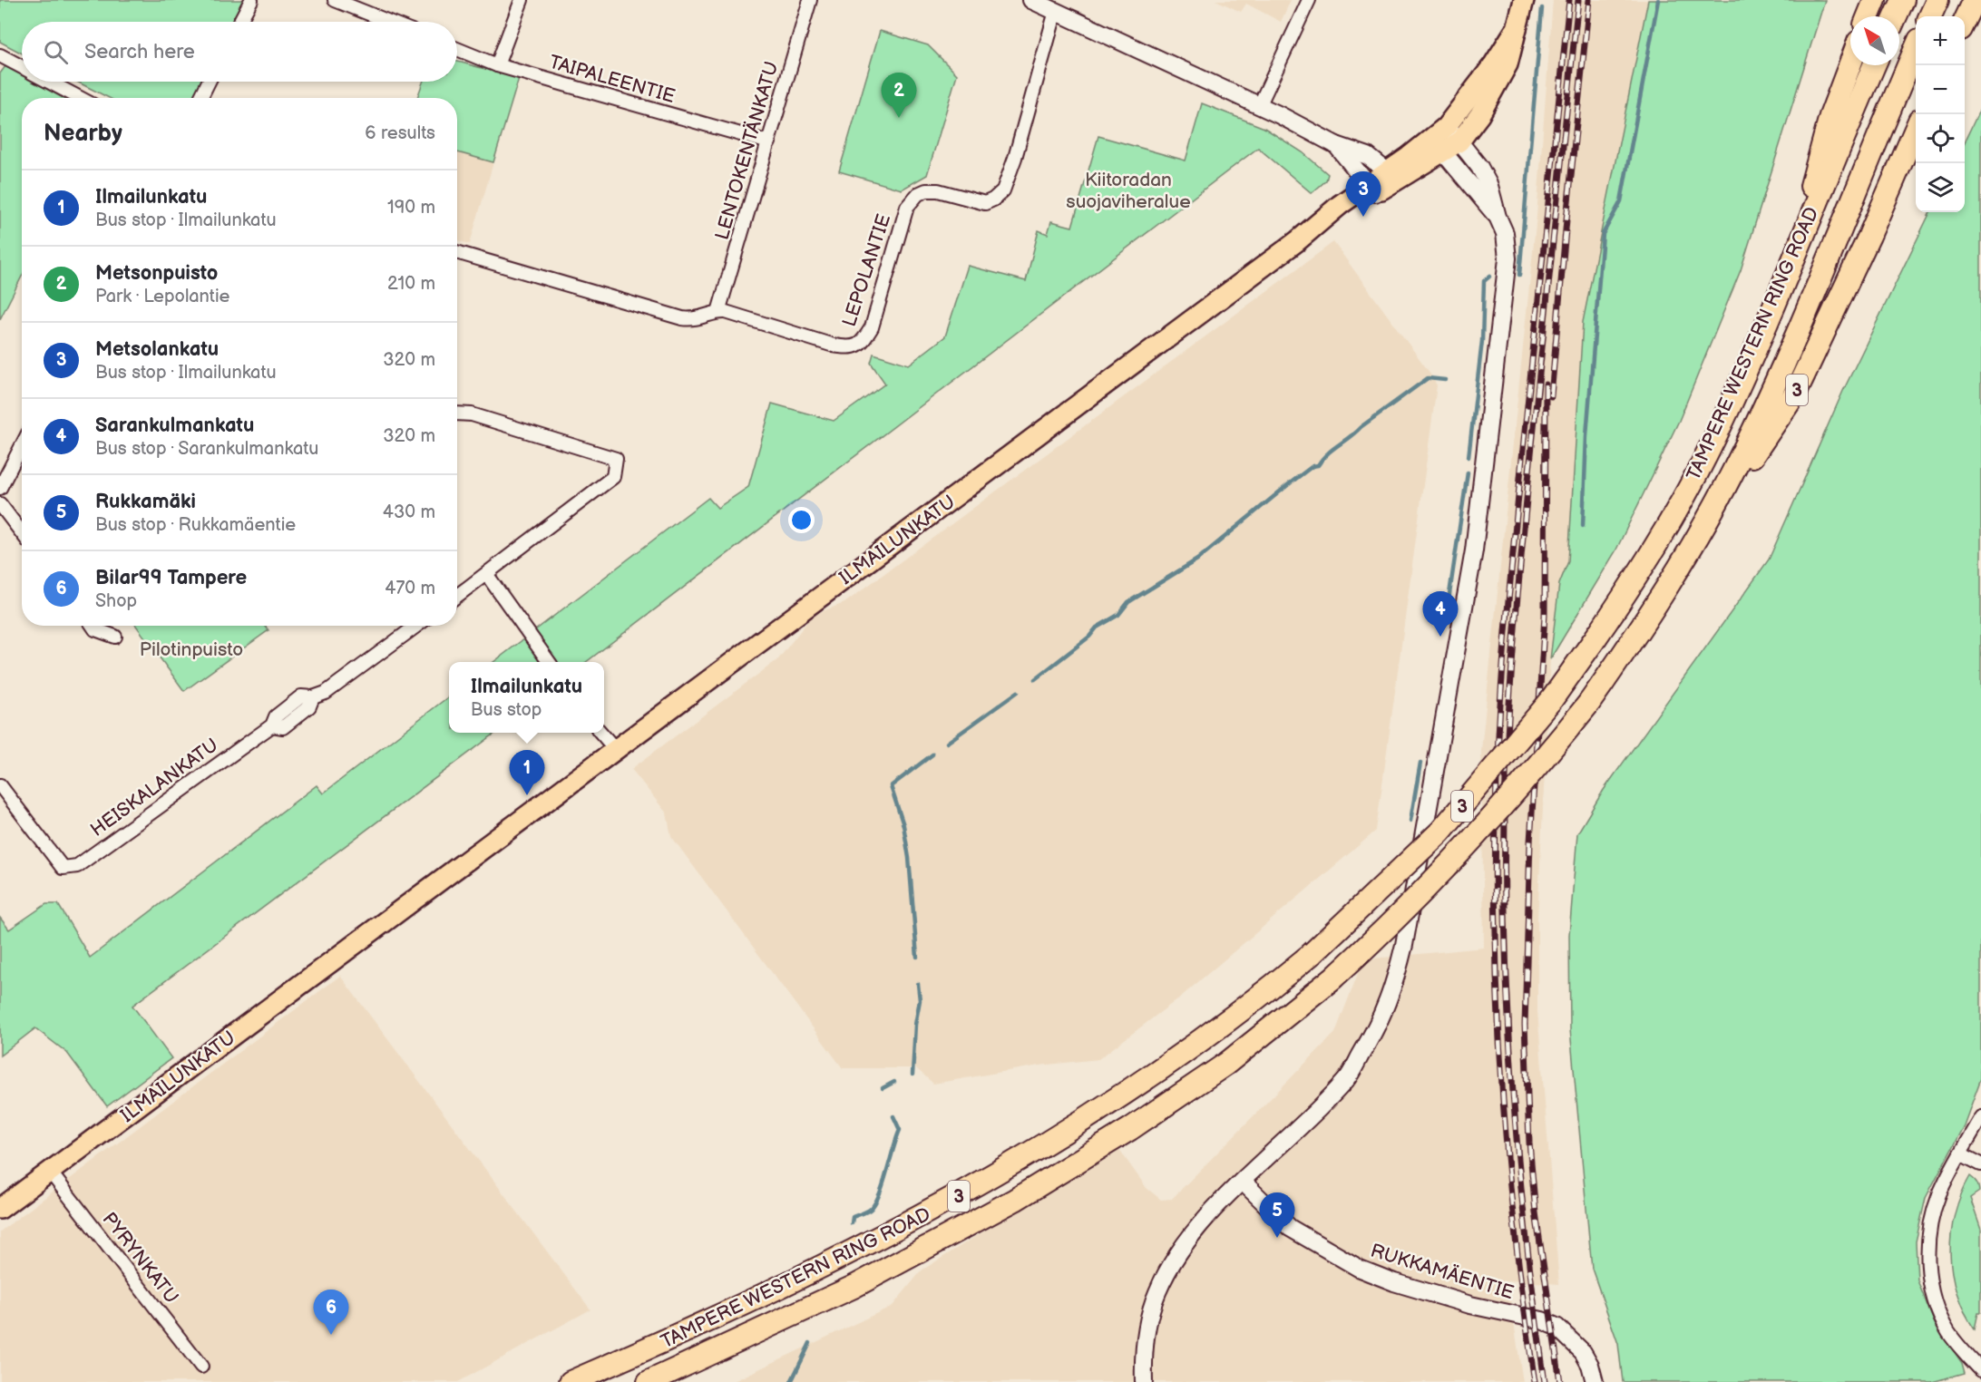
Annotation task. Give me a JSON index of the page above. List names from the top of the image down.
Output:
{
  "streets": {
    "highway": ["TAMPERE WESTERN RING ROAD", "3"],
    "main road": ["ILMAILUNKATU", "RUKKAMÄENTIE"],
    "street": [
      "TAIPALEENTIE",
      "LENTOKENTÄNKATU",
      "LEPOLANTIE",
      "HEISKALANKATU",
      "PYRYNKATU"
    ]
  },
  "crossings": [
    ["TAIPALEENTIE", "LENTOKENTÄNKATU"],
    ["LENTOKENTÄNKATU", "LEPOLANTIE"],
    ["TAMPERE WESTERN RING ROAD", "3"],
    ["ILMAILUNKATU", "PYRYNKATU"]
  ],
  "parks": ["Kiitoradan suojaviheralue", "Pilotinpuisto"],
  "north": "top left",
  "page": {
    "map_buttons": ["+", "−"],
    "search": "Search here",
    "pins": [
      "2",
      "3",
      "4",
      "1",
      "5",
      "6"
    ],
    "heading": ["Nearby", "6 results"],
    "list": [
      {
        "mark": "1",
        "name": "Ilmailunkatu",
        "note": "Bus stop · Ilmailunkatu",
        "value": "190 m"
      },
      {
        "mark": "2",
        "name": "Metsonpuisto",
        "note": "Park · Lepolantie",
        "value": "210 m"
      },
      {
        "mark": "3",
        "name": "Metsolankatu",
        "note": "Bus stop · Ilmailunkatu",
        "value": "320 m"
      },
      {
        "mark": "4",
        "name": "Sarankulmankatu",
        "note": "Bus stop · Sarankulmankatu",
        "value": "320 m"
      },
      {
        "mark": "5",
        "name": "Rukkamäki",
        "note": "Bus stop · Rukkamäentie",
        "value": "430 m"
      },
      {
        "mark": "6",
        "name": "Bilar99 Tampere",
        "note": "Shop",
        "value": "470 m"
      }
    ],
    "popup": ["Ilmailunkatu", "Bus stop"]
  }
}
